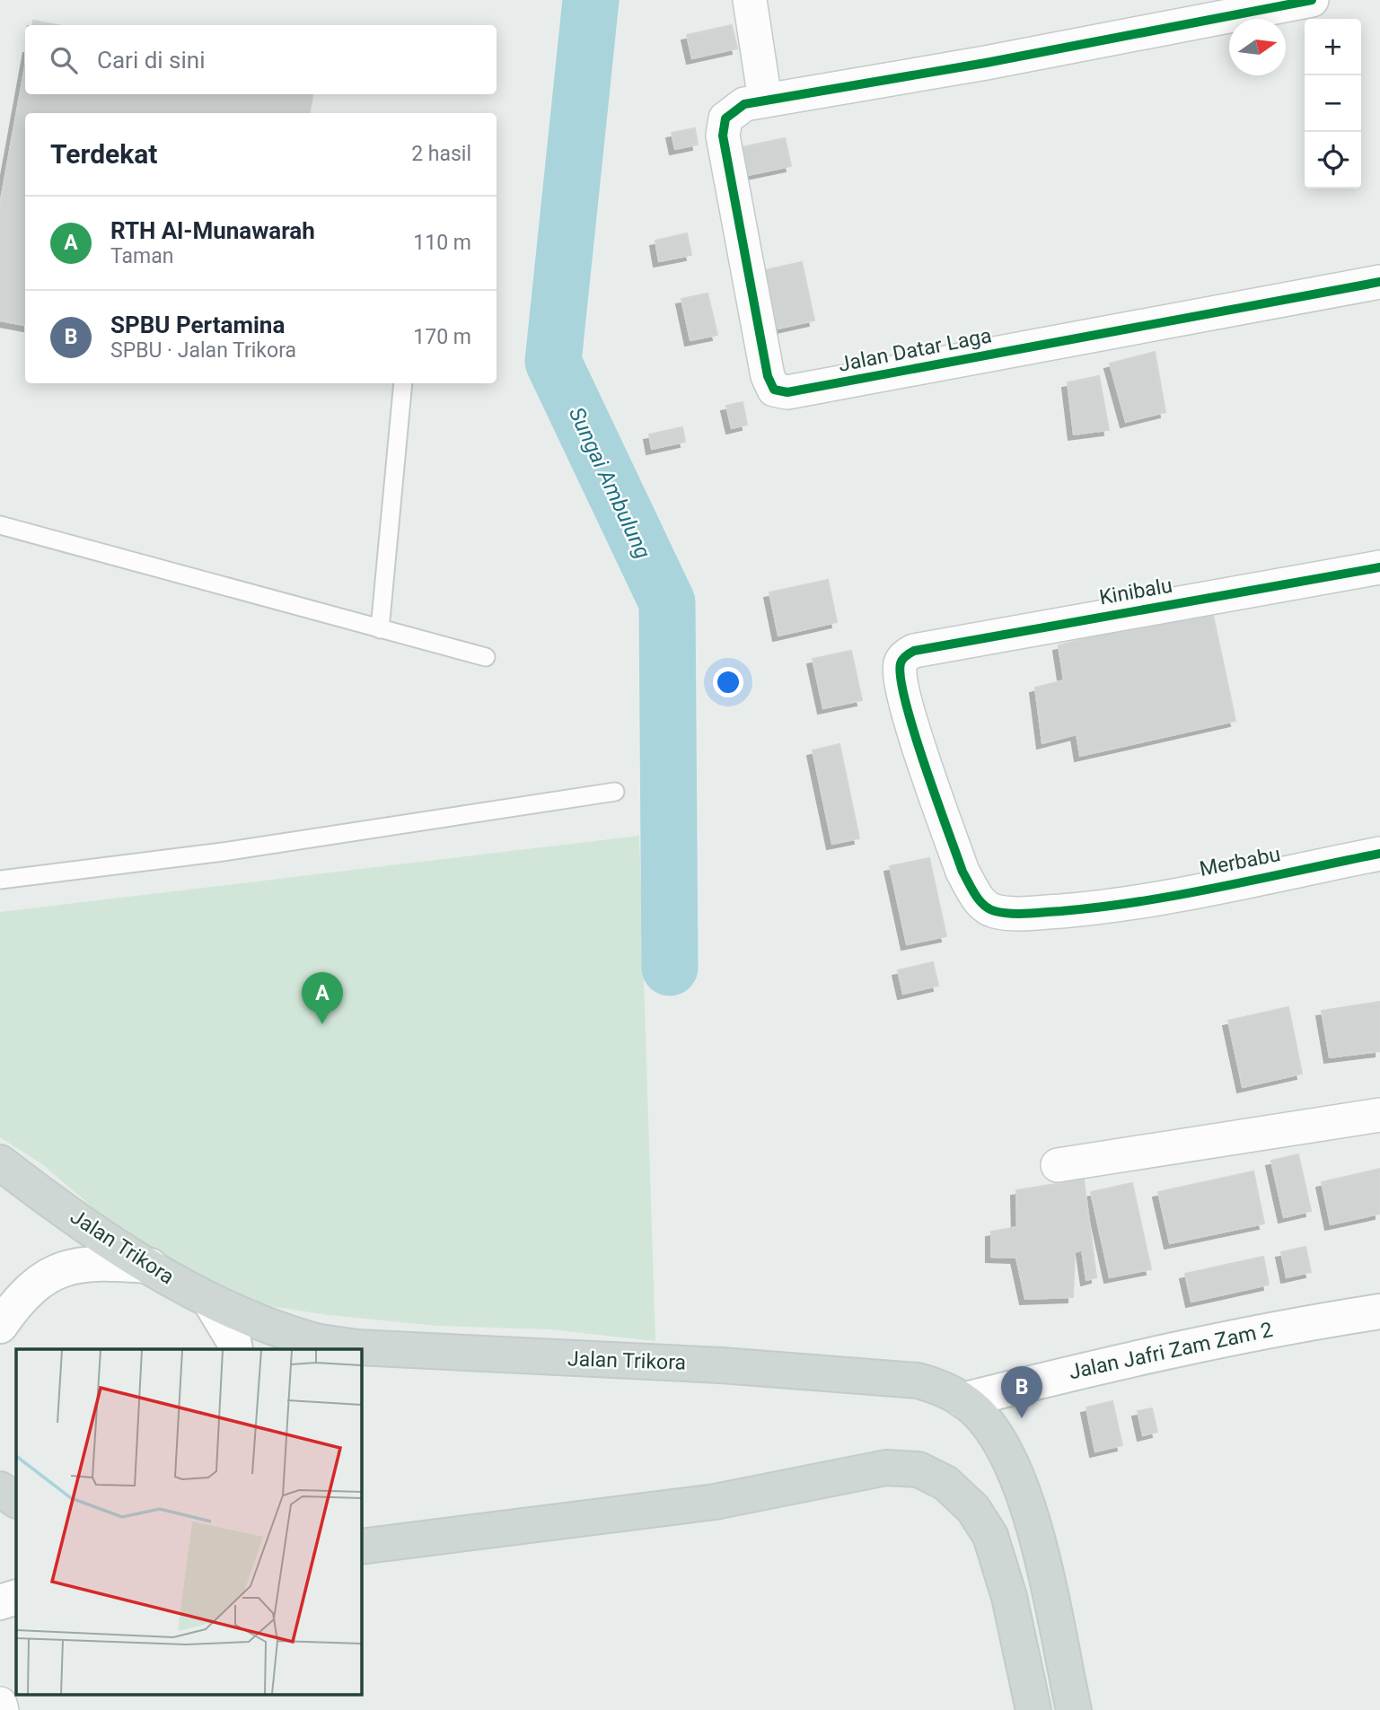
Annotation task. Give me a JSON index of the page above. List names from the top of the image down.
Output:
{
  "streets": {
    "main road": ["Jalan Trikora"],
    "street": [
      "Jalan Datar Laga",
      "Kinibalu",
      "Merbabu",
      "Jalan Jafri Zam Zam 2"
    ]
  },
  "crossings": [
    ["Kinibalu", "Merbabu"],
    ["Jalan Trikora", "Jalan Jafri Zam Zam 2"]
  ],
  "water": ["Sungai Ambulung"],
  "north": "right",
  "page": {
    "map_buttons": ["+", "−"],
    "search": "Cari di sini",
    "heading": ["Terdekat", "2 hasil"],
    "list": [
      {
        "mark": "A",
        "name": "RTH Al-Munawarah",
        "note": "Taman",
        "value": "110 m"
      },
      {
        "mark": "B",
        "name": "SPBU Pertamina",
        "note": "SPBU · Jalan Trikora",
        "value": "170 m"
      }
    ],
    "pins": ["A", "B"]
  }
}
